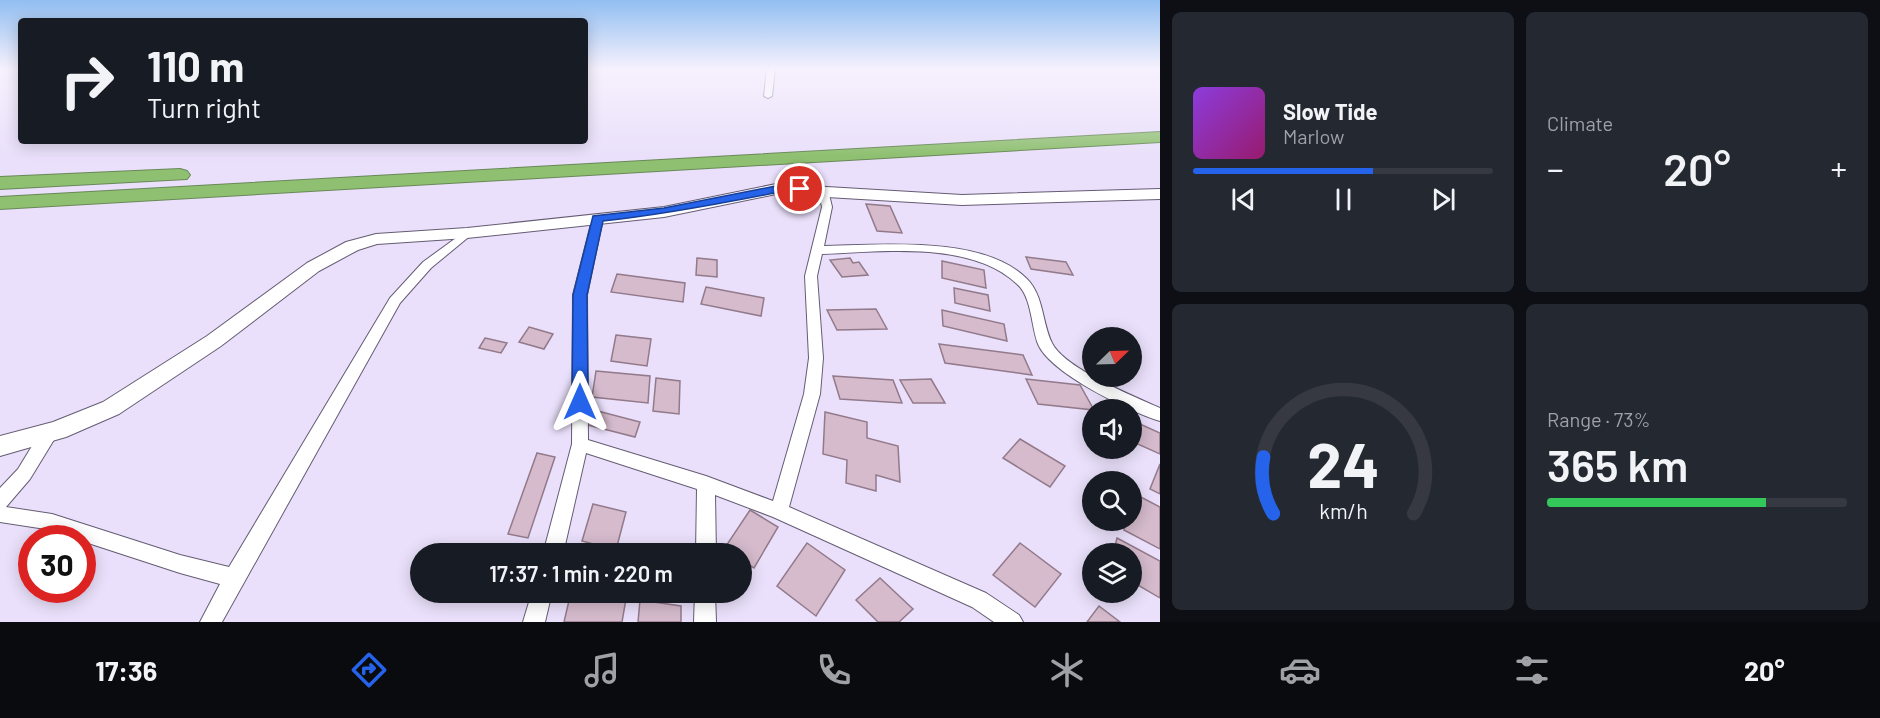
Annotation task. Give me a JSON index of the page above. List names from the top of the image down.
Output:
{
  "north": "top right",
  "page": {
    "tile": [
      "Climate",
      ["Range · 73%", "365 km"]
    ],
    "turn": ["110 m", "Turn right"],
    "song": ["Slow Tide", "Marlow"],
    "heat": ["−", "20°", "+"],
    "limit": "30",
    "trip": "17:37 · 1 min · 220 m",
    "tabs": ["17:36", "20°"],
    "gauge": ["24", "km/h"]
  }
}
